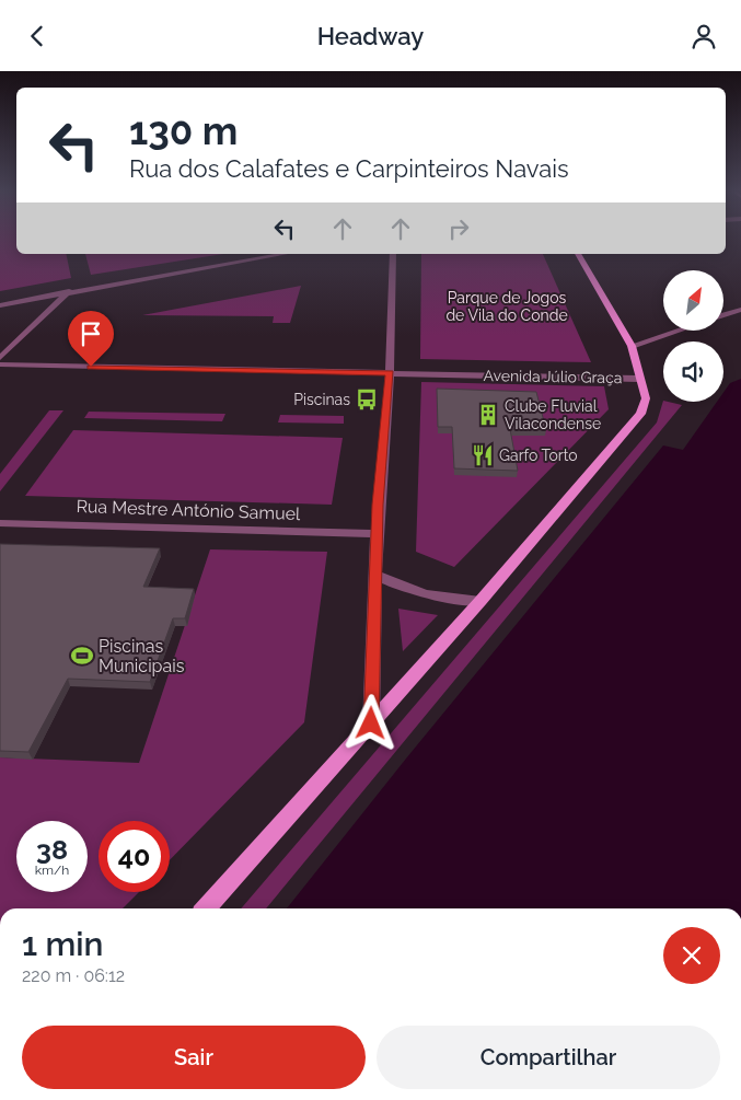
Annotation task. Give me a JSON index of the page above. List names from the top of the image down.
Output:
{
  "streets": {
    "main road": ["Avenida Júlio Graça"],
    "street": ["Rua Mestre António Samuel"]
  },
  "parks": ["Parque de Jogos de Vila do Conde"],
  "places": {
    "bus stop": ["Piscinas"],
    "building": ["Clube Fluvial Vilacondense"],
    "restaurant": ["Garfo Torto"],
    "sports": ["Piscinas Municipais"]
  },
  "north": "top right",
  "page": {
    "header": "Headway",
    "turn": ["130 m", "Rua dos Calafates e Carpinteiros Navais"],
    "speed": "38 km/h",
    "limit": "40",
    "heading": ["1 min", "220 m · 06:12"],
    "buttons": ["Sair", "Compartilhar"]
  }
}
